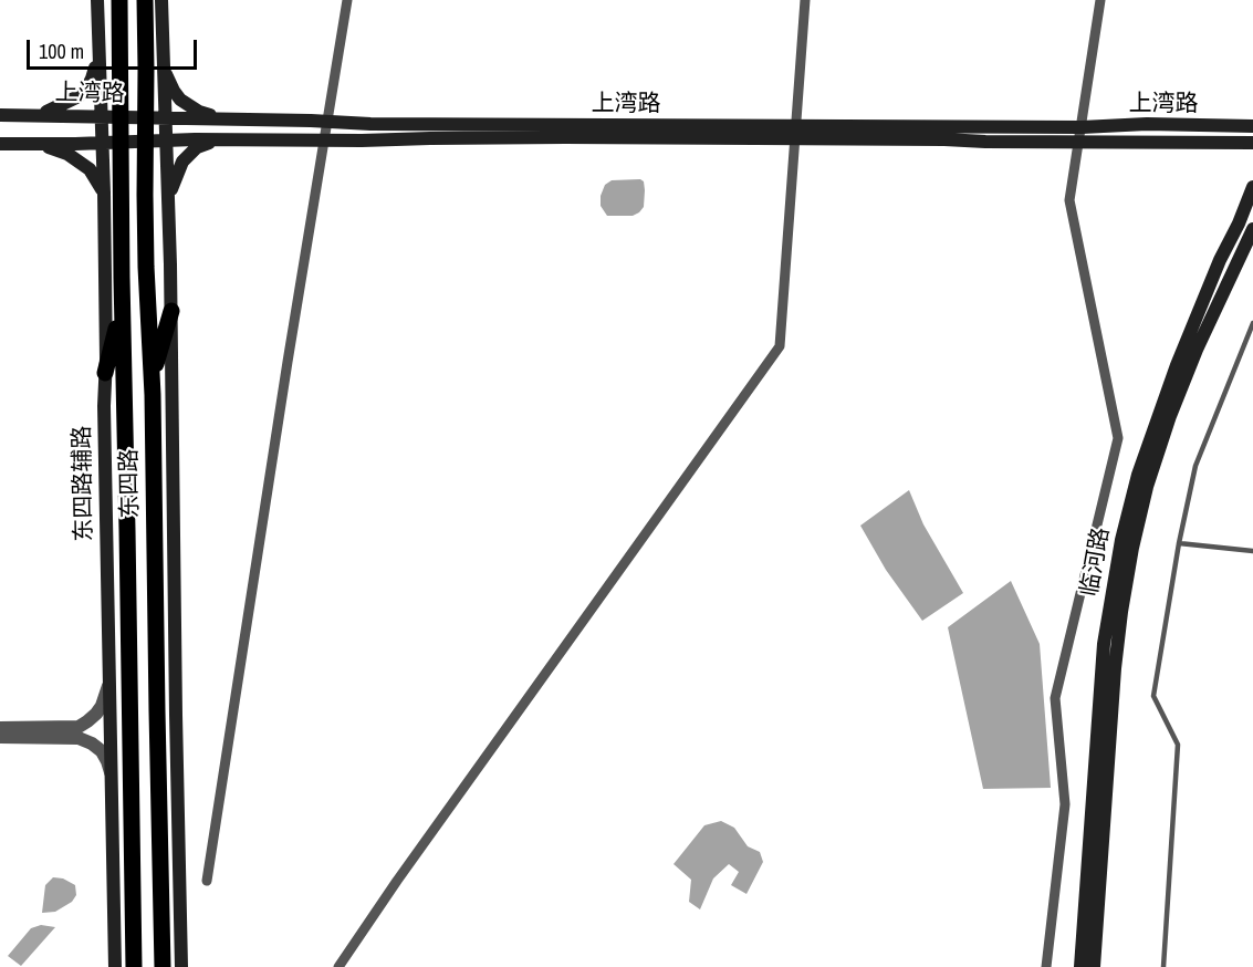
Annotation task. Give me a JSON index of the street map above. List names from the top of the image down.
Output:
{
  "streets": {
    "main road": [
      "上湾路",
      "东四路辅路",
      "东四路",
      "临河路"
    ]
  },
  "crossings": [
    ["上湾路", "东四路辅路"],
    ["上湾路", "东四路"]
  ],
  "scale_bar": "100 m"
}
